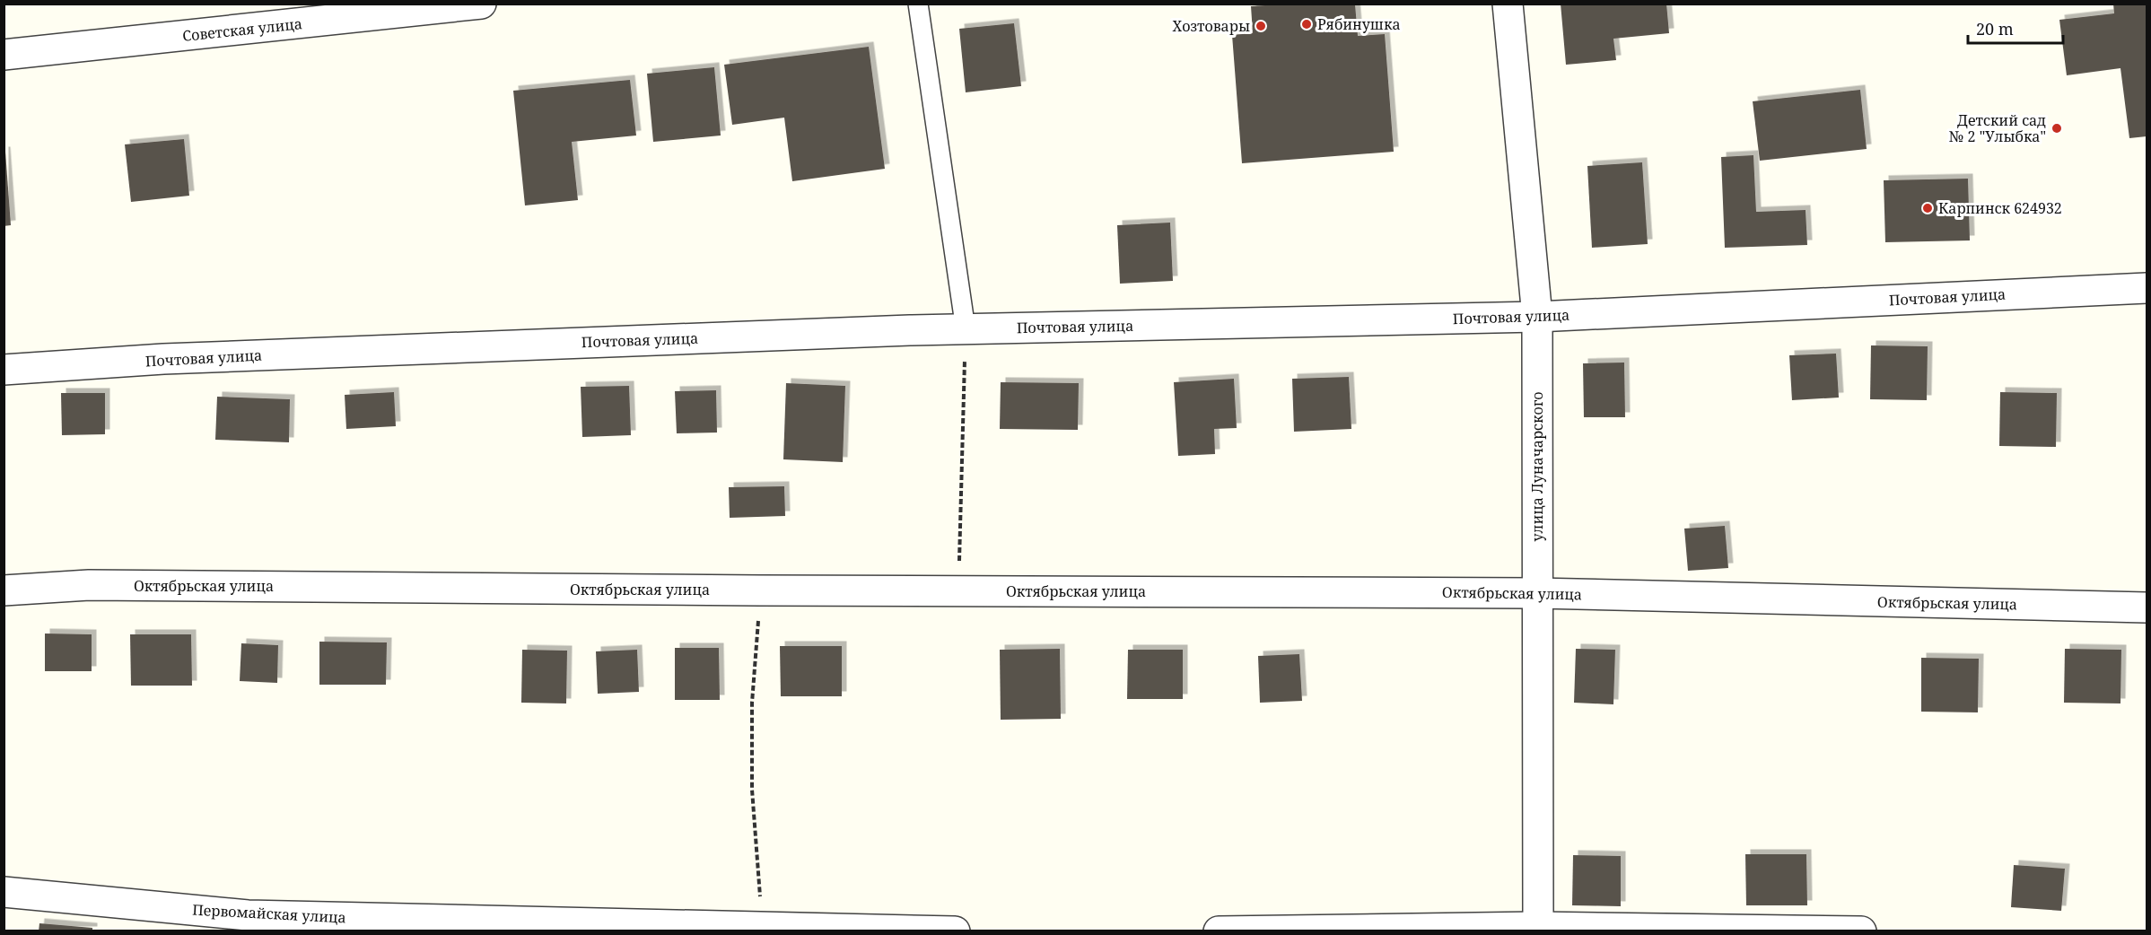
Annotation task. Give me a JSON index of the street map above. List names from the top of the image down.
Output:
{
  "streets": {
    "street": [
      "Советская улица",
      "Почтовая улица",
      "улица Луначарского",
      "Октябрьская улица",
      "Первомайская улица"
    ]
  },
  "crossings": [
    ["Почтовая улица", "улица Луначарского"],
    ["улица Луначарского", "Октябрьская улица"]
  ],
  "places": [
    "Рябинушка",
    "Хозтовары",
    "Детский сад № 2 \"Улыбка\"",
    "Карпинск 624932"
  ],
  "scale_bar": "20 m"
}
